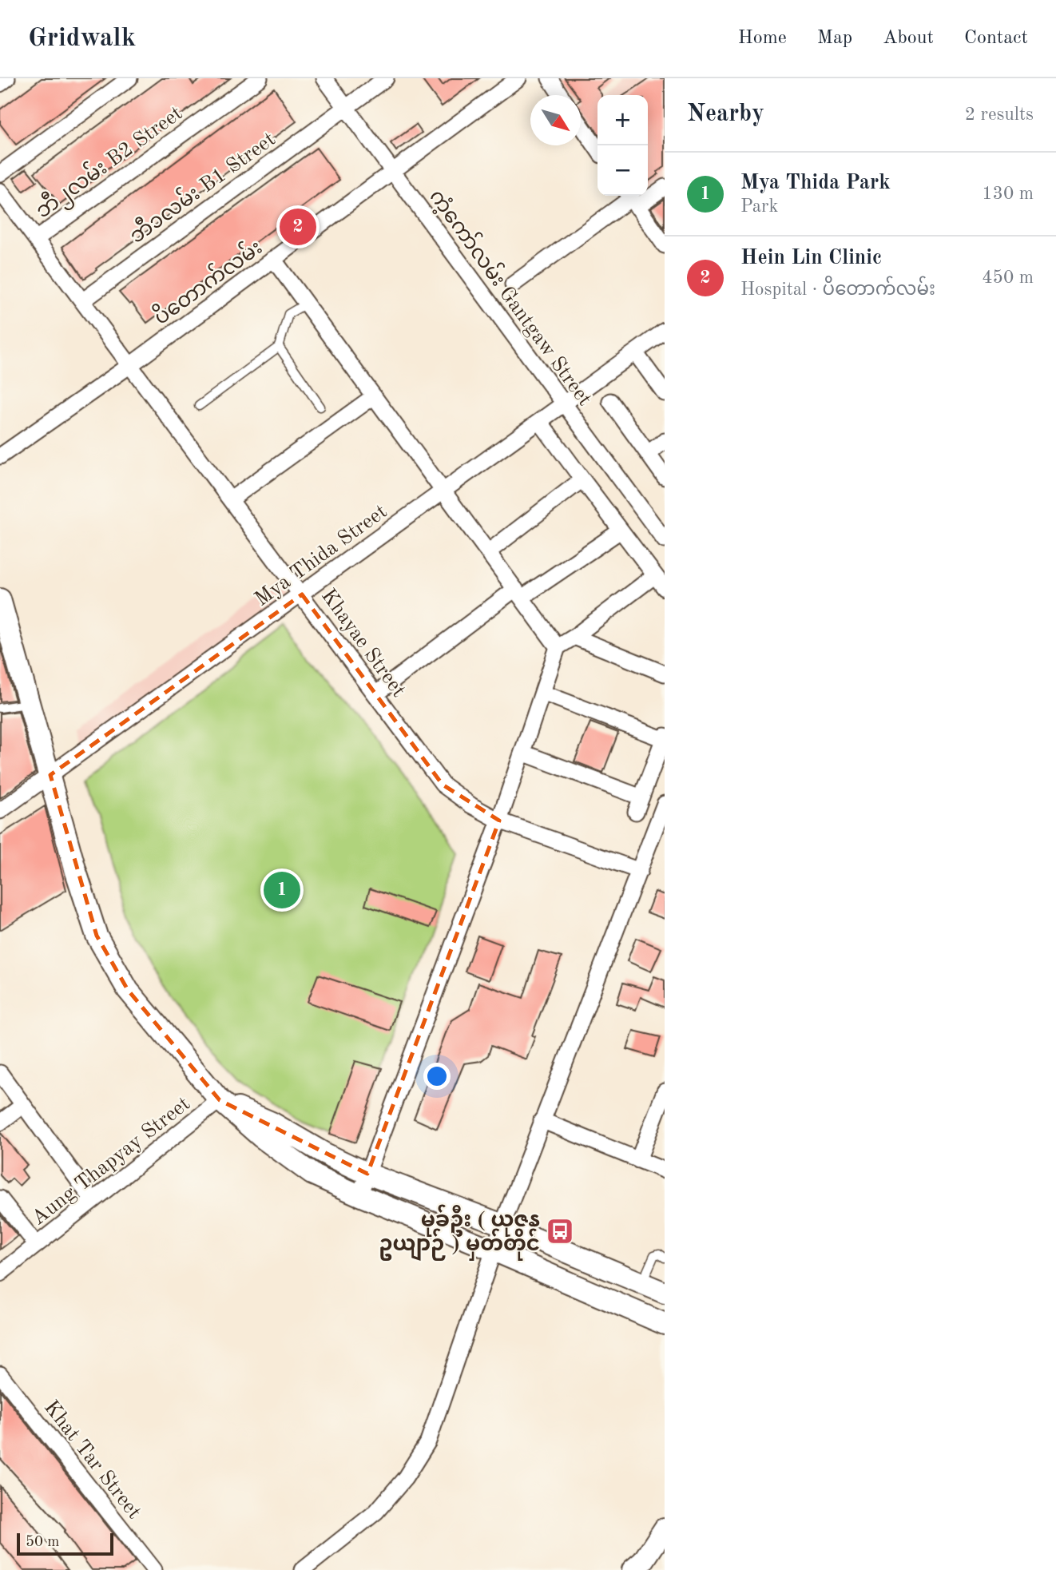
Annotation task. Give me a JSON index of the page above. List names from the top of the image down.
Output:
{
  "streets": {
    "street": [
      "ဘီ၂လမ်း B2 Street",
      "ဘီ၁လမ်း B1 Street",
      "ပိတောက်လမ်း",
      "ကံ့ကော်လမ်း Gantgaw Street",
      "Mya Thida Street",
      "Khayae Street",
      "Aung Thapyay Street",
      "Khat Tar Street"
    ]
  },
  "crossings": [
    ["ဘီ၂လမ်း B2 Street", "Khayae Street"],
    ["ဘီ၁လမ်း B1 Street", "ကံ့ကော်လမ်း Gantgaw Street"],
    ["ဘီ၁လမ်း B1 Street", "Khayae Street"],
    ["ပိတောက်လမ်း", "ကံ့ကော်လမ်း Gantgaw Street"],
    ["ပိတောက်လမ်း", "Khayae Street"],
    ["ကံ့ကော်လမ်း Gantgaw Street", "Mya Thida Street"],
    ["Mya Thida Street", "Khayae Street"]
  ],
  "places": {
    "bus stop": ["မုခ်ဦး ( ယုဇန ဥယျာဉ် ) မှတ်တိုင်"]
  },
  "scale_bar": "50 m",
  "north": "bottom right",
  "page": {
    "header": "Gridwalk",
    "nav": [
      "Home",
      "Map",
      "About",
      "Contact"
    ],
    "heading": ["Nearby", "2 results"],
    "map_buttons": ["+", "−"],
    "list": [
      {
        "mark": "1",
        "name": "Mya Thida Park",
        "note": "Park",
        "value": "130 m"
      },
      {
        "mark": "2",
        "name": "Hein Lin Clinic",
        "note": "Hospital · ပိတောက်လမ်း",
        "value": "450 m"
      }
    ],
    "pins": ["2", "1"],
    "scale": "50 m"
  }
}
